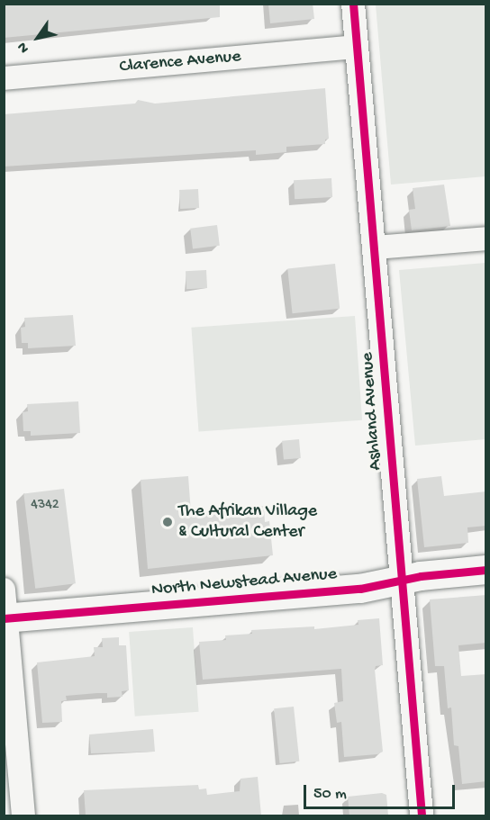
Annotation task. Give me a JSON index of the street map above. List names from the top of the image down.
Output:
{
  "streets": {
    "street": ["Clarence Avenue", "Ashland Avenue", "North Newstead Avenue"]
  },
  "crossings": [
    ["Clarence Avenue", "Ashland Avenue"],
    ["Ashland Avenue", "North Newstead Avenue"]
  ],
  "places": ["The Afrikan Village & Cultural Center"],
  "house_numbers": ["4342"],
  "scale_bar": "50 m",
  "north": "bottom left"
}
